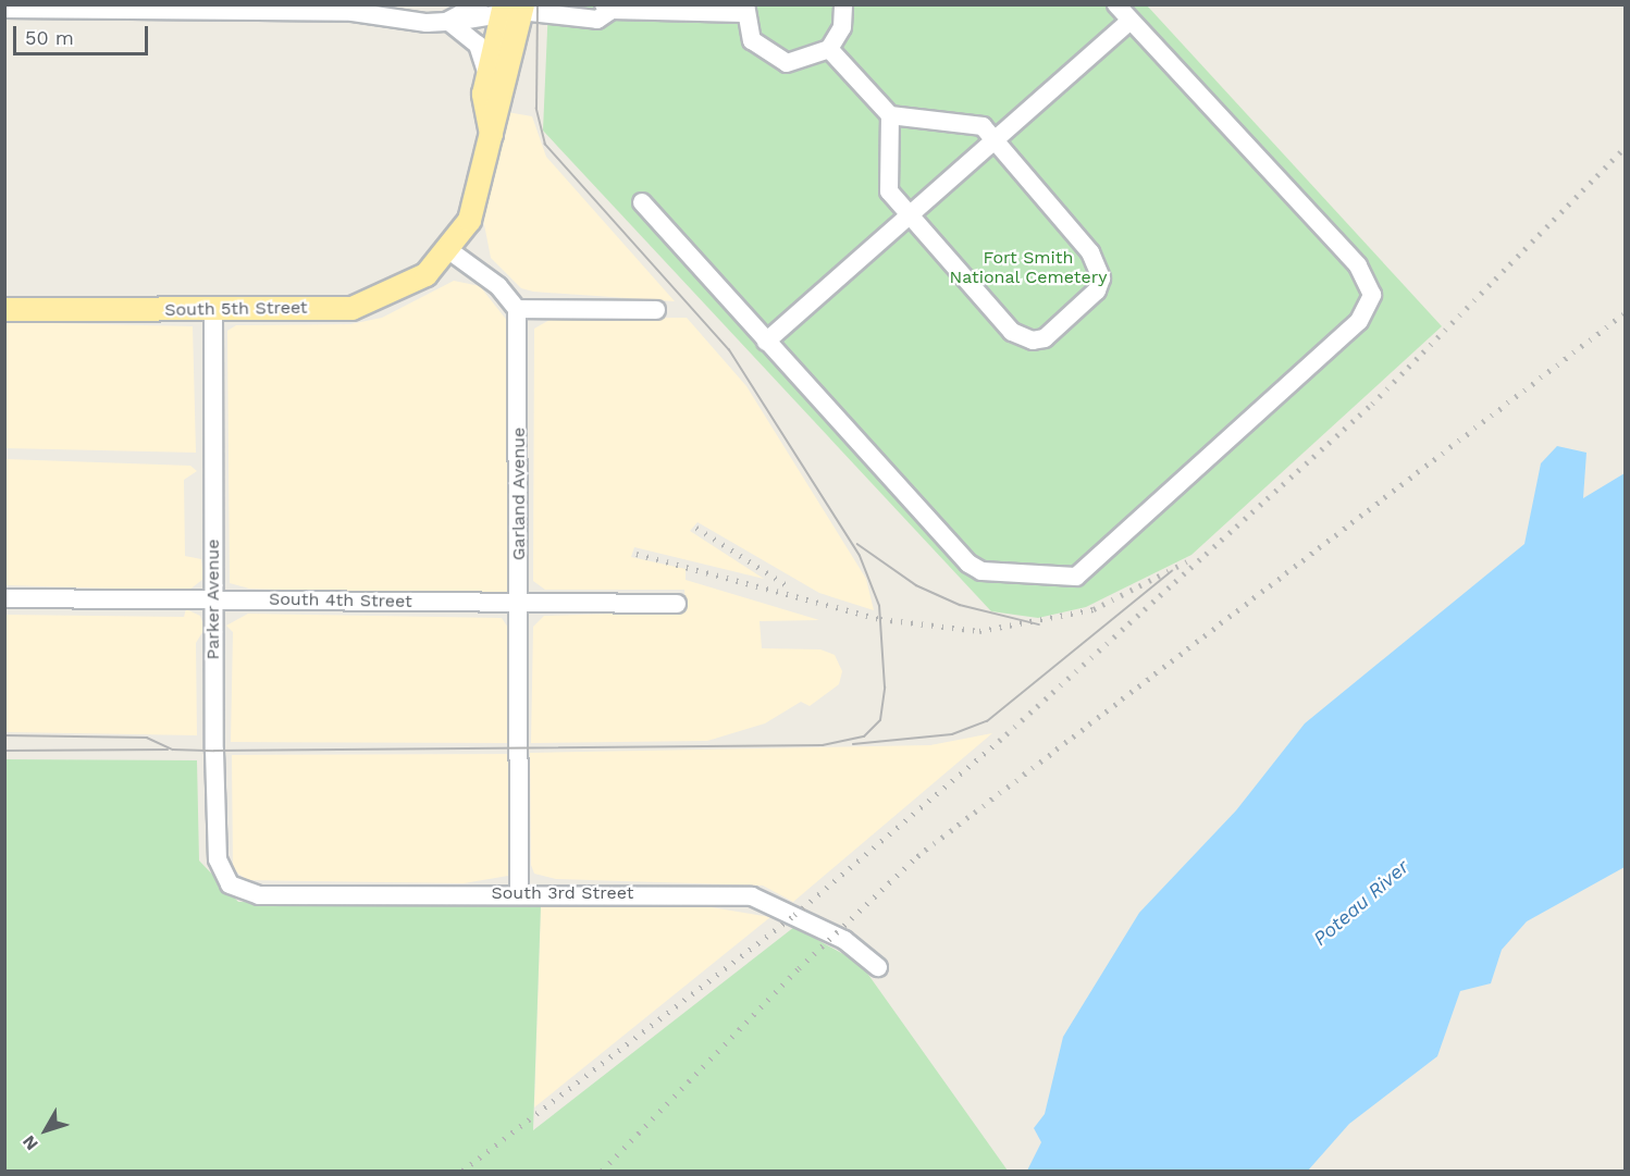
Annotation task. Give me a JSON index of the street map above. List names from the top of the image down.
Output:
{
  "streets": {
    "main road": ["South 5th Street"],
    "street": [
      "Garland Avenue",
      "Parker Avenue",
      "South 4th Street",
      "South 3rd Street"
    ]
  },
  "crossings": [
    ["South 5th Street", "Parker Avenue"],
    ["Garland Avenue", "South 4th Street"],
    ["Garland Avenue", "South 3rd Street"],
    ["Parker Avenue", "South 4th Street"],
    ["Parker Avenue", "South 3rd Street"]
  ],
  "water": ["Poteau River"],
  "parks": ["Fort Smith National Cemetery"],
  "scale_bar": "50 m",
  "north": "bottom left"
}
